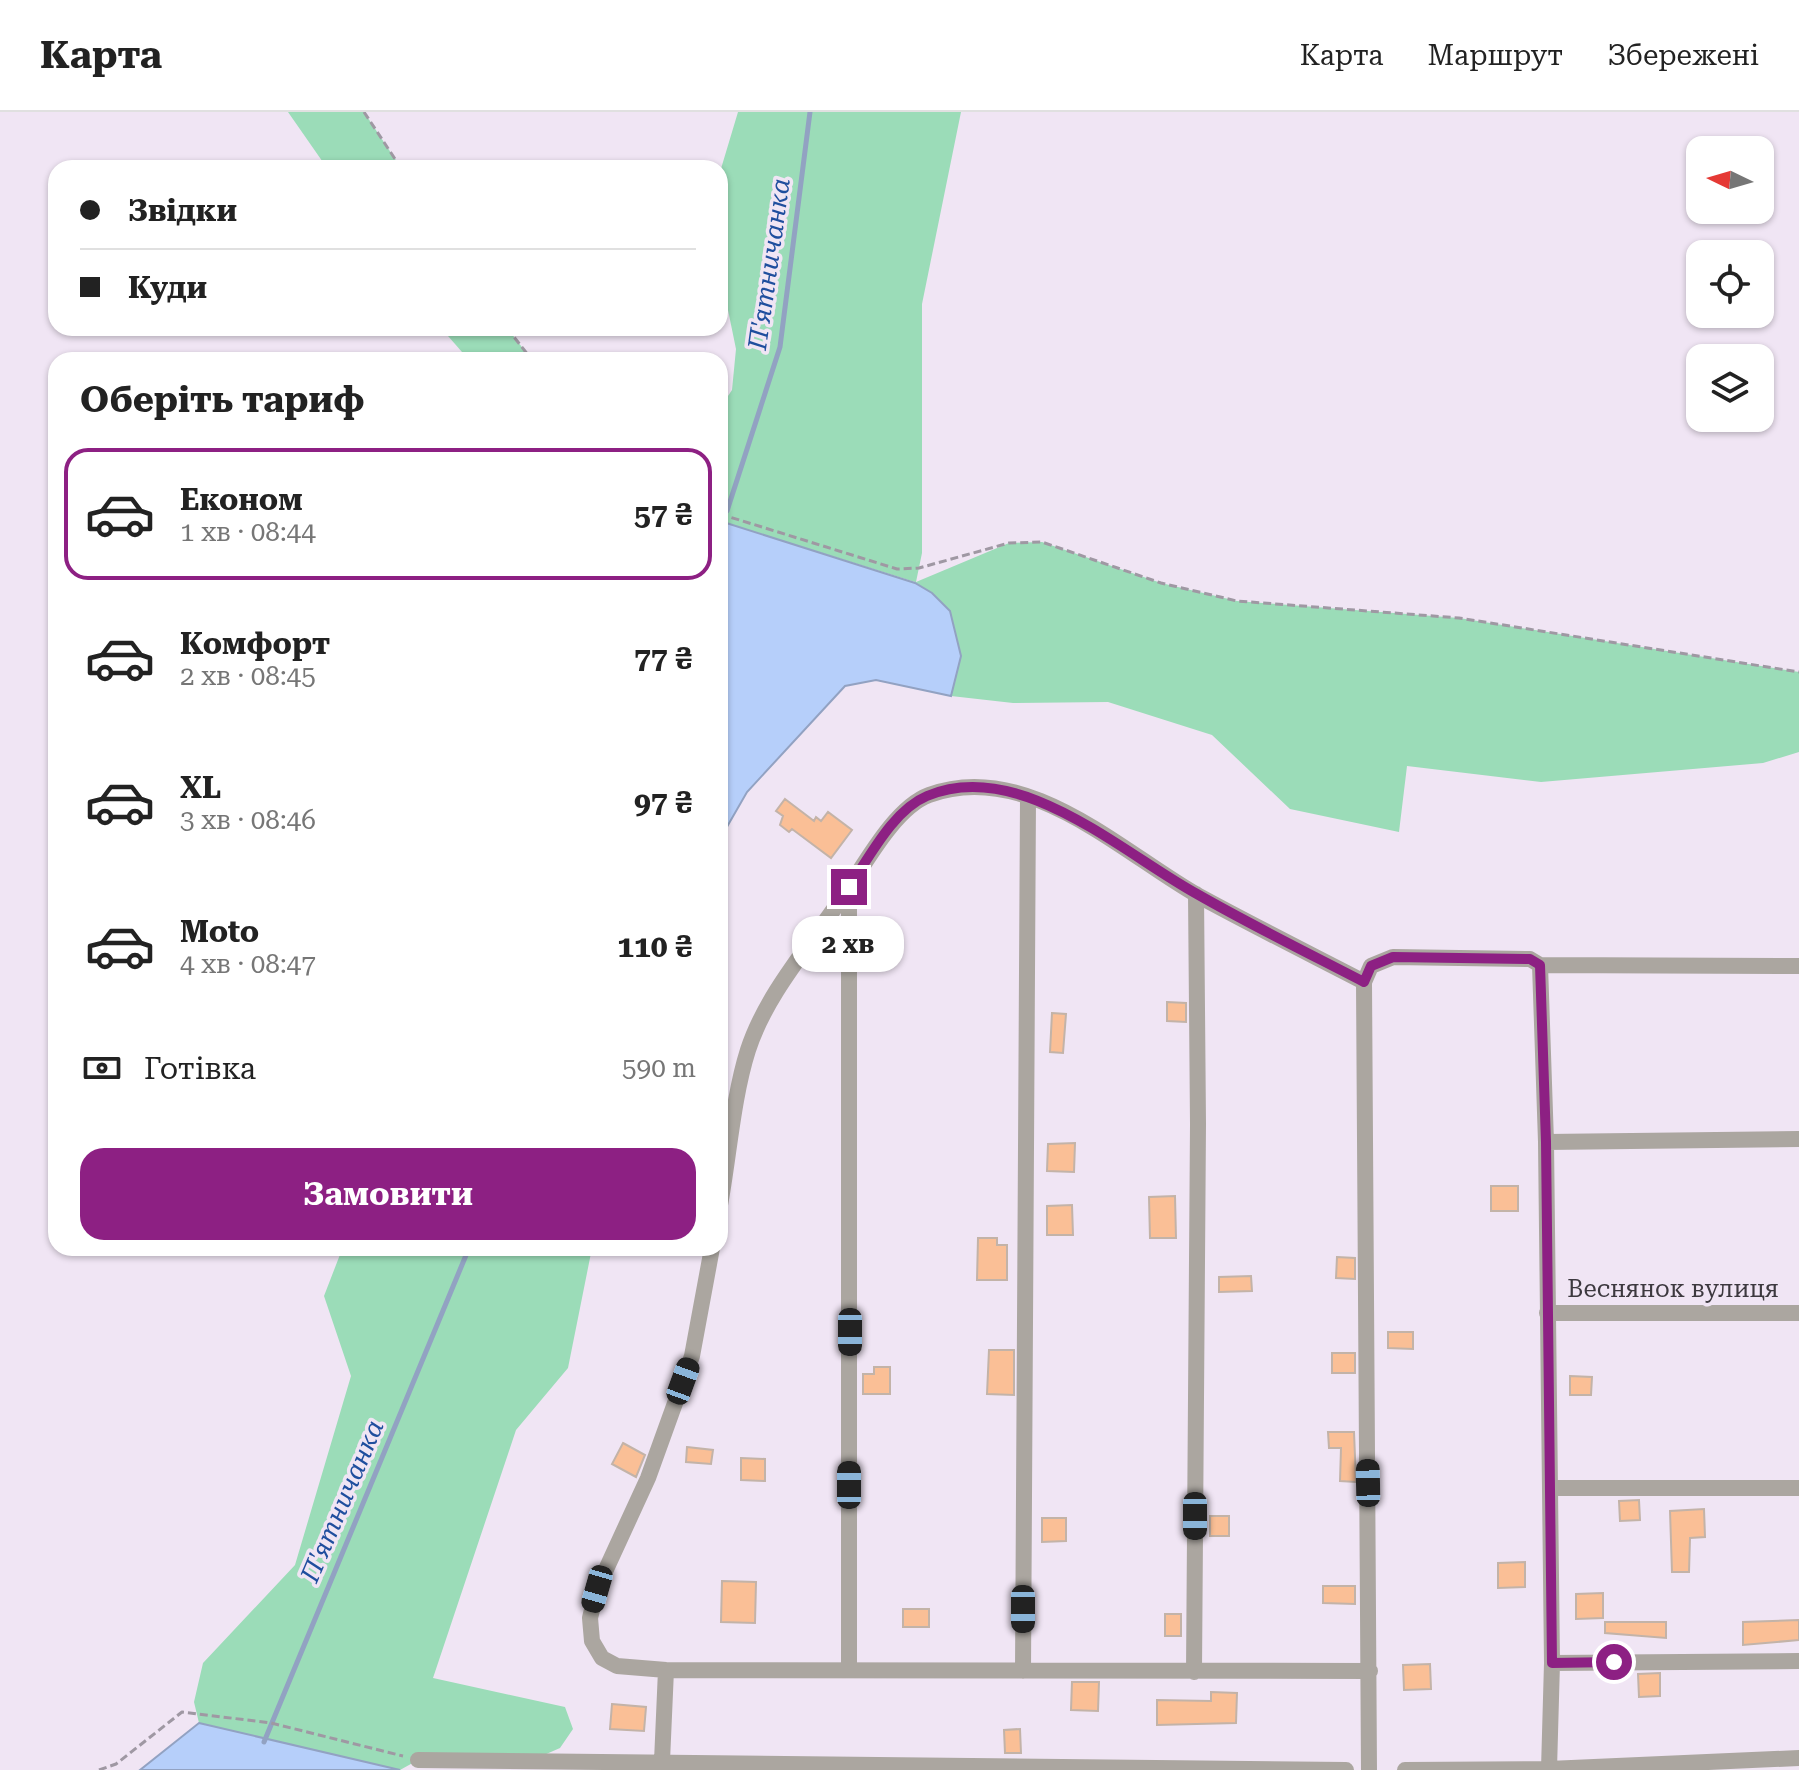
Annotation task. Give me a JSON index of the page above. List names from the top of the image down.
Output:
{
  "streets": {
    "street": ["Веснянок вулиця"]
  },
  "water": ["П'ятничанка"],
  "north": "left",
  "page": {
    "header": "Карта",
    "nav": ["Карта", "Маршрут", "Збережені"],
    "banner": ["Звідки", "Куди"],
    "heading": "Оберіть тариф",
    "list": [
      {
        "name": "Економ",
        "note": "1 хв · 08:44",
        "value": "57 ₴"
      },
      {
        "name": "Комфорт",
        "note": "2 хв · 08:45",
        "value": "77 ₴"
      },
      {
        "name": "XL",
        "note": "3 хв · 08:46",
        "value": "97 ₴"
      },
      {
        "name": "Moto",
        "note": "4 хв · 08:47",
        "value": "110 ₴"
      }
    ],
    "bubble": "2 хв",
    "pay": ["Готівка", "590 m"],
    "buttons": "Замовити"
  }
}
